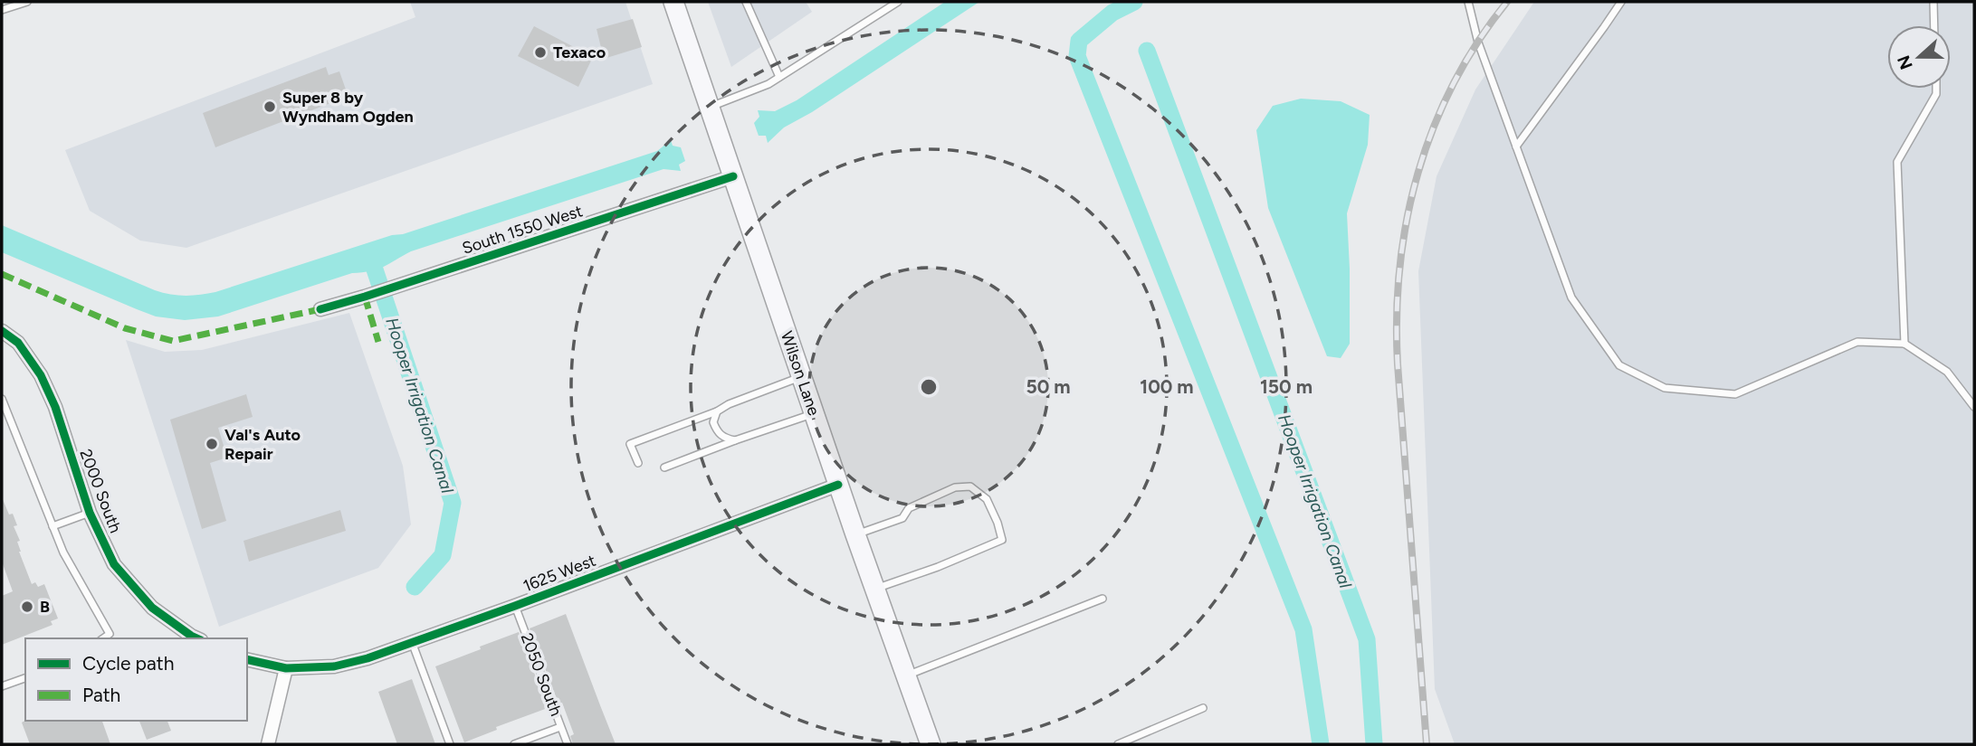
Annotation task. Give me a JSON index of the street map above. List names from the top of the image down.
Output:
{
  "streets": {
    "main road": ["Wilson Lane"],
    "street": ["South 1550 West", "2000 South", "1625 West"],
    "lane": ["2050 South"]
  },
  "crossings": [
    ["South 1550 West", "Wilson Lane"],
    ["Wilson Lane", "1625 West"],
    ["1625 West", "2050 South"]
  ],
  "water": ["Hooper Irrigation Canal"],
  "places": [
    "Texaco",
    "Super 8 by Wyndham Ogden",
    "Val's Auto Repair",
    "B"
  ],
  "legend": ["Cycle path", "Path"],
  "north": "left",
  "rings": ["50 m", "100 m", "150 m"]
}
